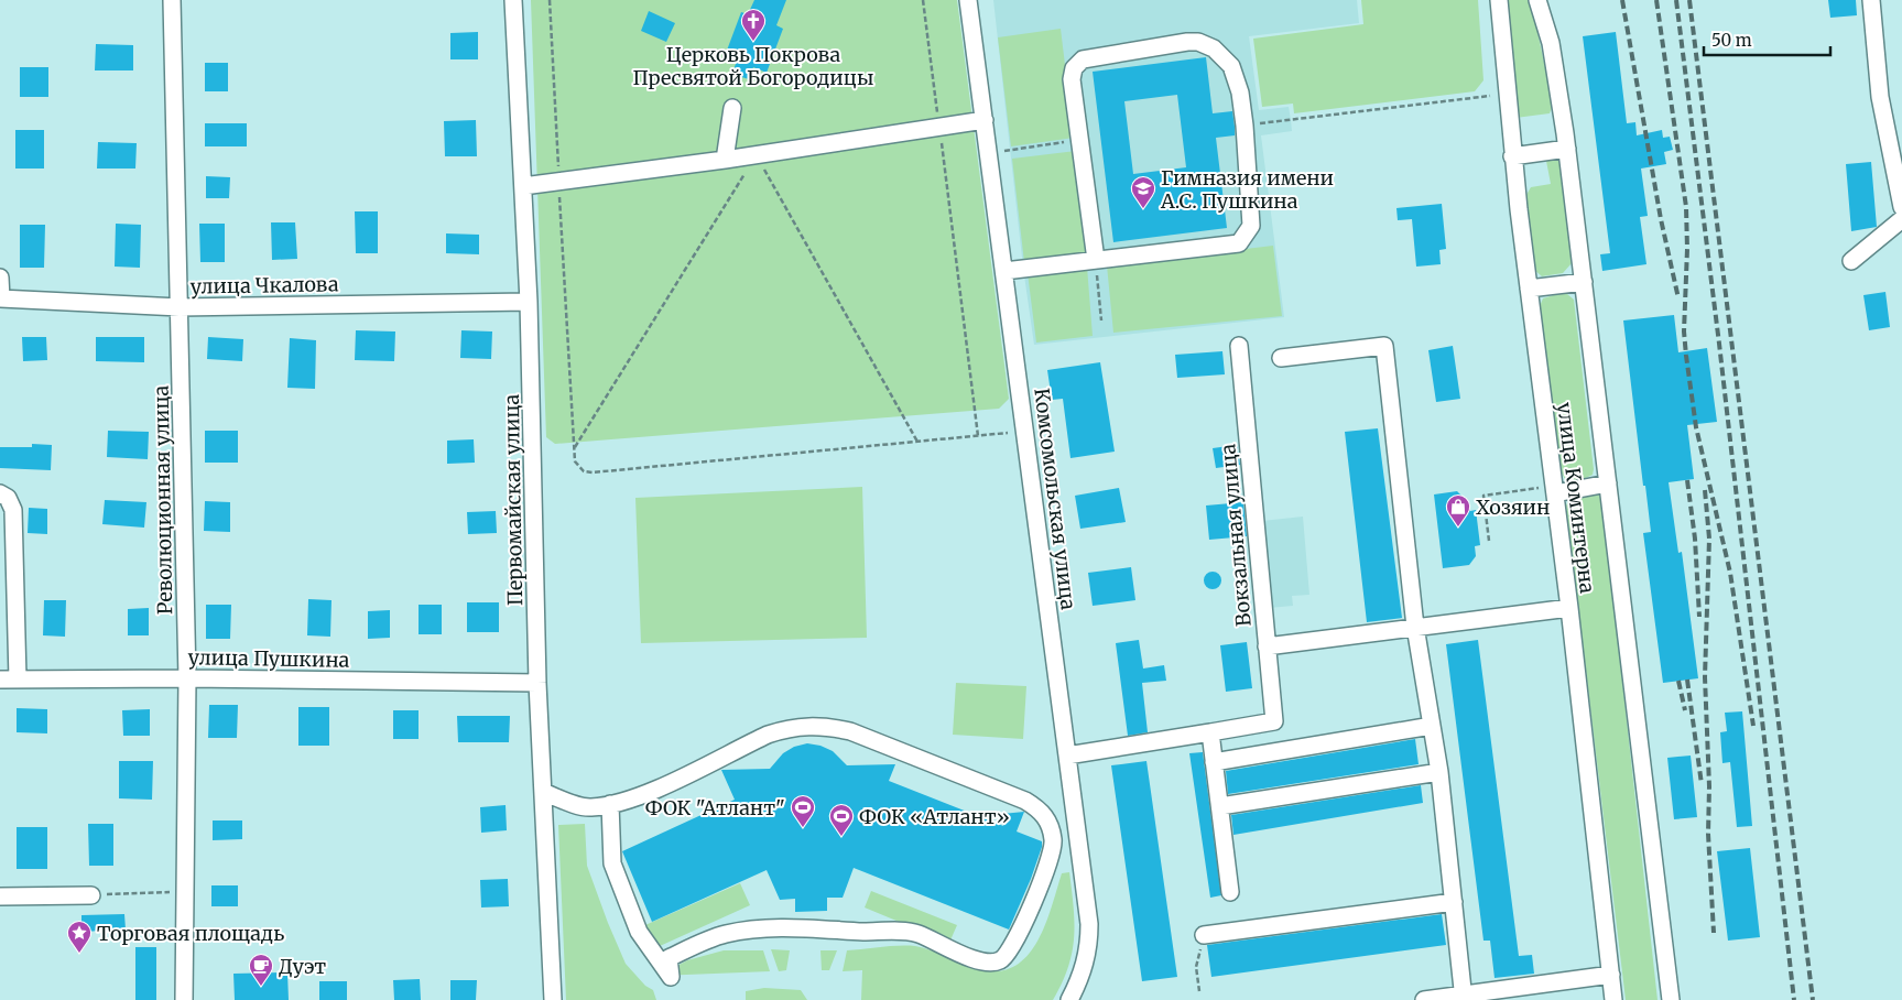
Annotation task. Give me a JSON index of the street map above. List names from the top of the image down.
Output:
{
  "streets": {
    "street": [
      "улица Чкалова",
      "улица Коминтерна",
      "Комсомольская улица",
      "Революционная улица",
      "Первомайская улица",
      "Вокзальная улица",
      "улица Пушкина"
    ]
  },
  "crossings": [
    ["улица Чкалова", "Революционная улица"],
    ["улица Чкалова", "Первомайская улица"],
    ["Революционная улица", "улица Пушкина"],
    ["Первомайская улица", "улица Пушкина"]
  ],
  "places": {
    "church": ["Церковь Покрова Пресвятой Богородицы"],
    "school or university": ["Гимназия имени А.С. Пушкина"],
    "shop": ["Хозяин"],
    "sports": ["ФОК \"Атлант\"", "ФОК «Атлант»"],
    "place": ["Торговая площадь"],
    "cafe": ["Дуэт"]
  },
  "scale_bar": "50 m"
}
